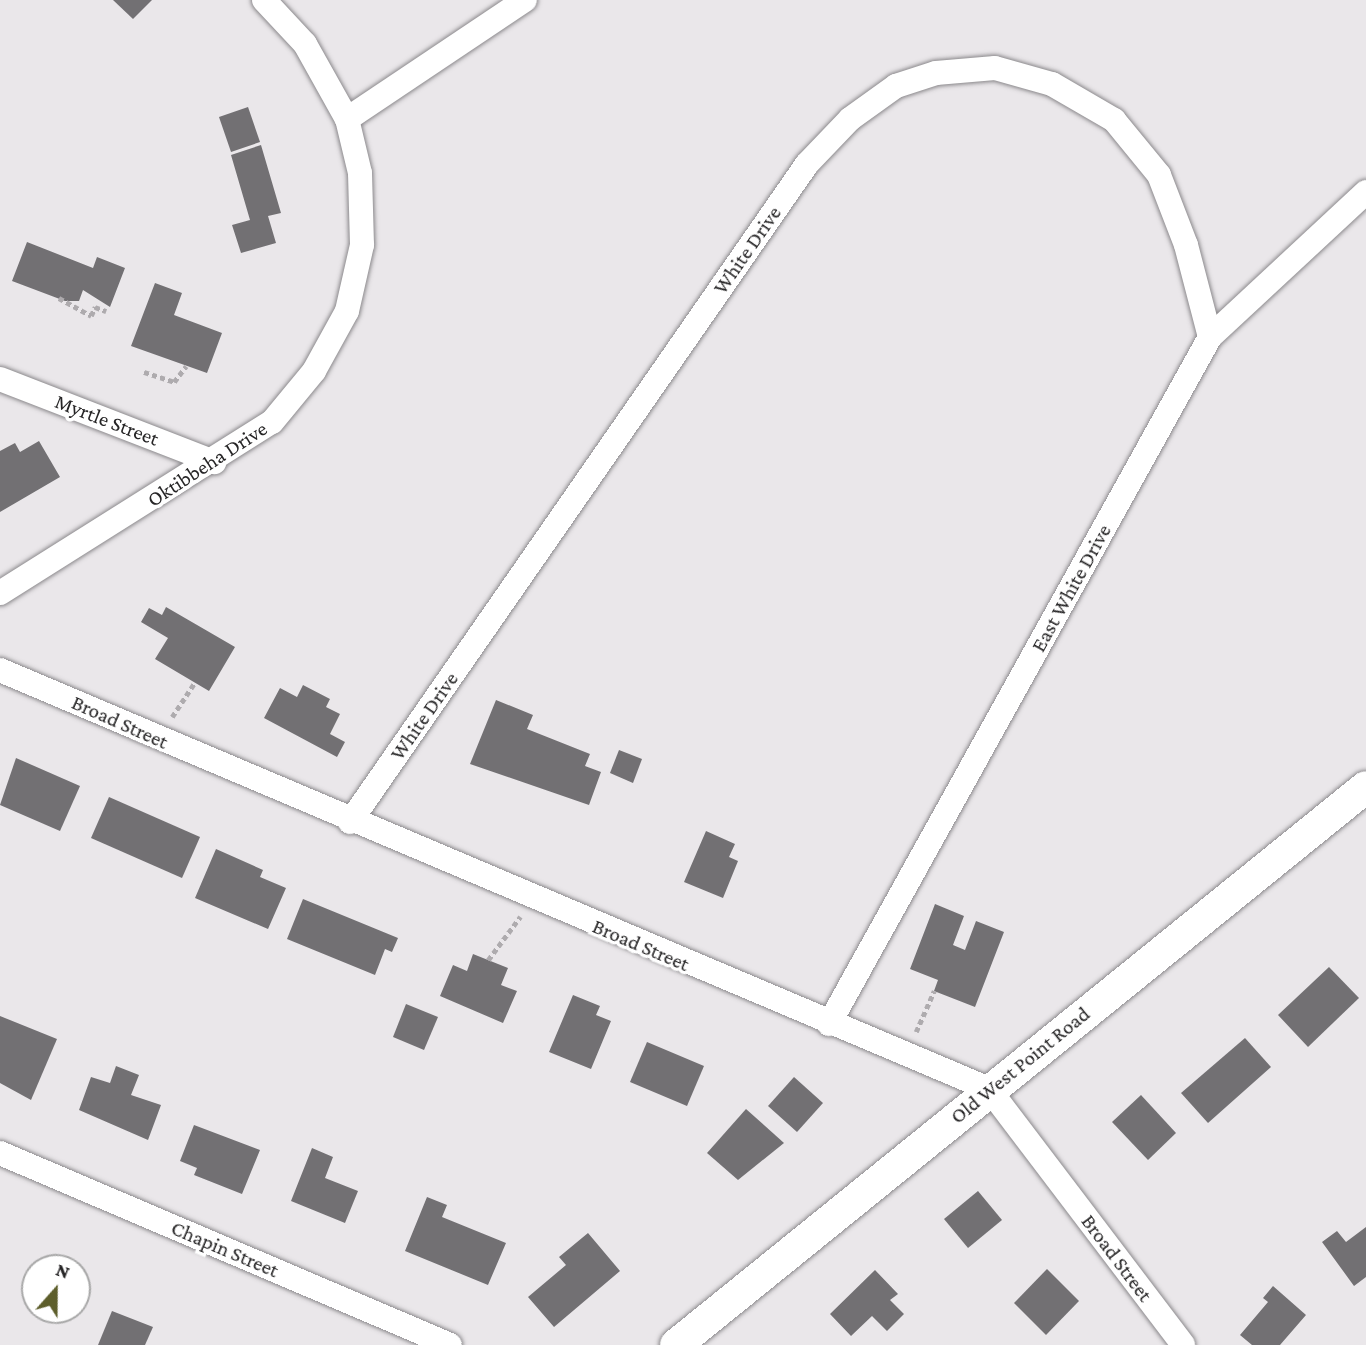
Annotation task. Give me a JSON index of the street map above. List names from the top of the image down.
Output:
{
  "streets": {
    "street": [
      "White Drive",
      "Myrtle Street",
      "Oktibbeha Drive",
      "East White Drive",
      "Broad Street",
      "Old West Point Road",
      "Chapin Street"
    ]
  },
  "crossings": [
    ["White Drive", "East White Drive"],
    ["White Drive", "Broad Street"],
    ["Myrtle Street", "Oktibbeha Drive"],
    ["East White Drive", "Broad Street"],
    ["Broad Street", "Old West Point Road"]
  ],
  "north": "top"
}
